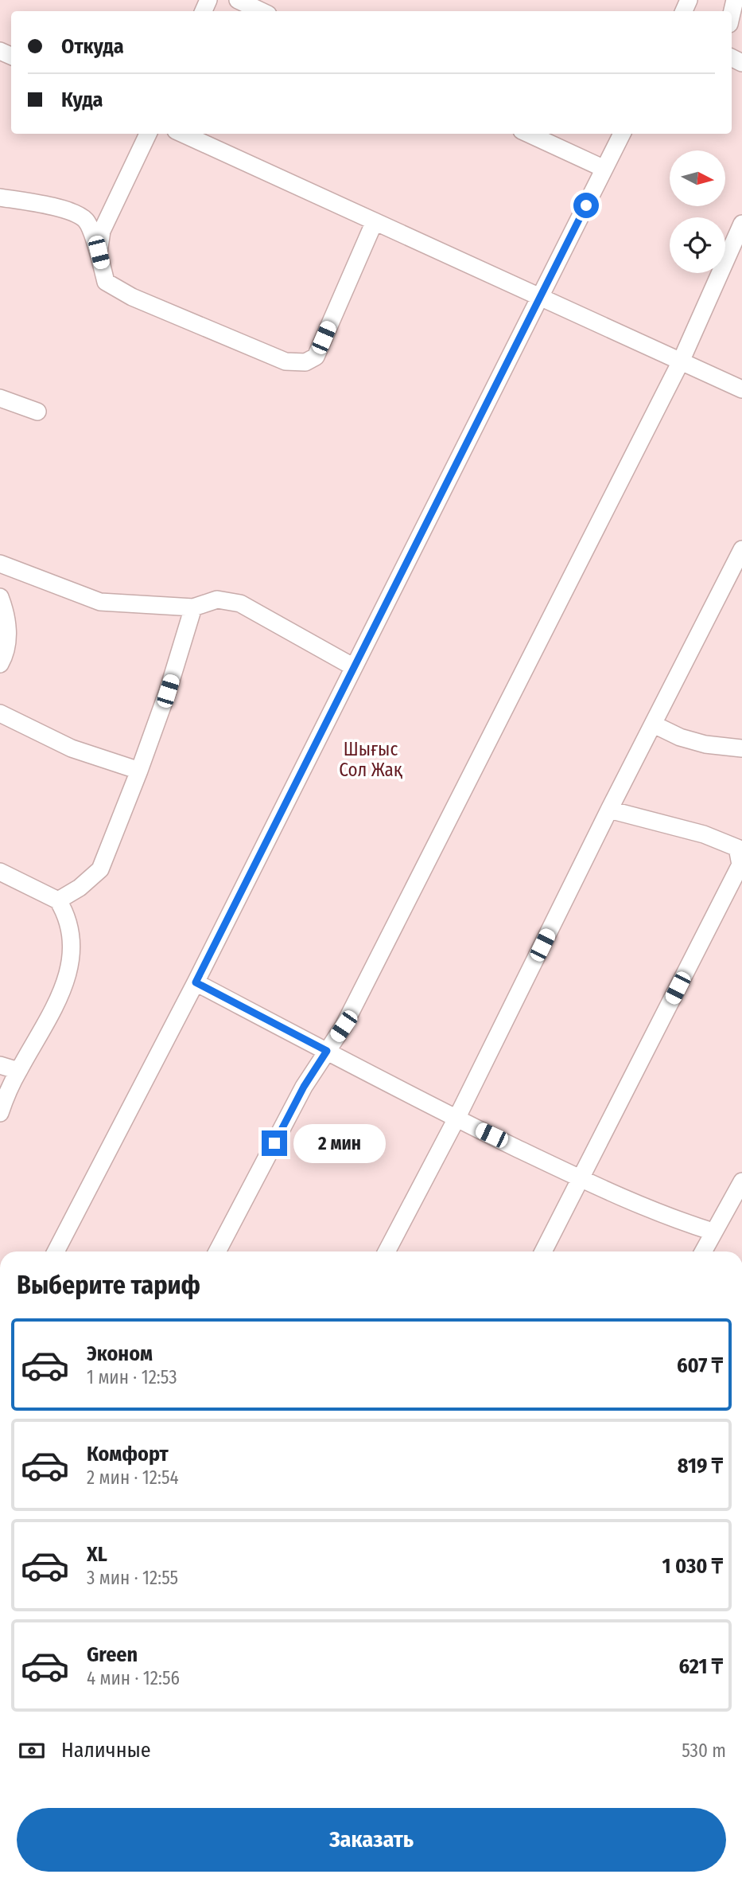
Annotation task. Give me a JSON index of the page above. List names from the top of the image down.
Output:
{
  "parks": ["Шығыс Сол Жақ"],
  "north": "right",
  "page": {
    "banner": ["Откуда", "Куда"],
    "bubble": "2 мин",
    "heading": "Выберите тариф",
    "list": [
      {
        "name": "Эконом",
        "note": "1 мин · 12:53",
        "value": "607 ₸"
      },
      {
        "name": "Комфорт",
        "note": "2 мин · 12:54",
        "value": "819 ₸"
      },
      {
        "name": "XL",
        "note": "3 мин · 12:55",
        "value": "1 030 ₸"
      },
      {
        "name": "Green",
        "note": "4 мин · 12:56",
        "value": "621 ₸"
      }
    ],
    "pay": ["Наличные", "530 m"],
    "buttons": "Заказать"
  }
}
